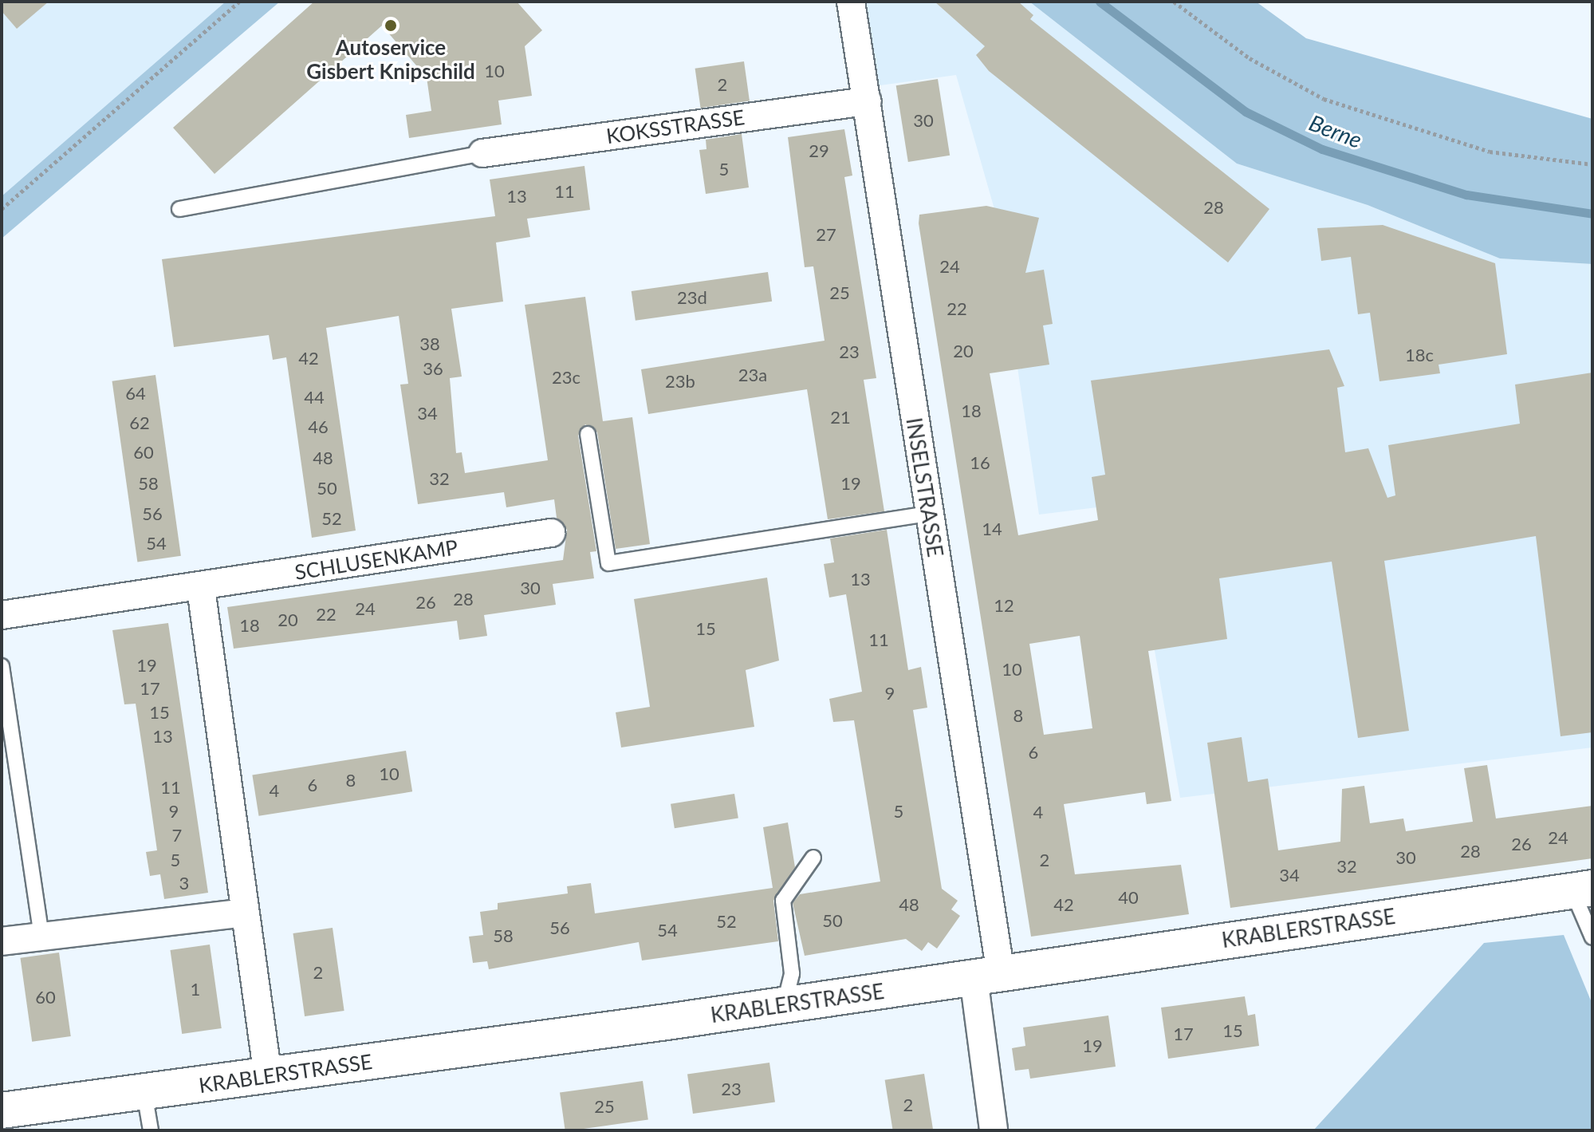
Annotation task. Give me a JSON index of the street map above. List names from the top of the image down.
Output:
{
  "streets": {
    "street": [
      "KOKSSTRASSE",
      "INSELSTRASSE",
      "SCHLUSENKAMP",
      "KRABLERSTRASSE"
    ]
  },
  "crossings": [
    ["KOKSSTRASSE", "INSELSTRASSE"],
    ["INSELSTRASSE", "KRABLERSTRASSE"]
  ],
  "water": ["Berne"],
  "places": ["Autoservice Gisbert Knipschild"],
  "house_numbers": [
    "10",
    "2",
    "30",
    "29",
    "5",
    "11",
    "13",
    "28",
    "27",
    "24",
    "25",
    "23d",
    "22",
    "38",
    "20",
    "23",
    "18c",
    "42",
    "36",
    "23a",
    "23c",
    "23b",
    "64",
    "44",
    "18",
    "34",
    "21",
    "62",
    "46",
    "60",
    "48",
    "16",
    "32",
    "58",
    "19",
    "50",
    "56",
    "52",
    "14",
    "54",
    "13",
    "30",
    "28",
    "26",
    "12",
    "24",
    "22",
    "20",
    "18",
    "15",
    "11",
    "19",
    "10",
    "17",
    "9",
    "15",
    "8",
    "13",
    "6",
    "10",
    "8",
    "6",
    "11",
    "4",
    "9",
    "5",
    "4",
    "7",
    "24",
    "26",
    "28",
    "30",
    "5",
    "2",
    "32",
    "34",
    "3",
    "40",
    "48",
    "42",
    "50",
    "52",
    "56",
    "54",
    "58",
    "2",
    "1",
    "60",
    "15",
    "17",
    "19",
    "23",
    "2",
    "25"
  ]
}
